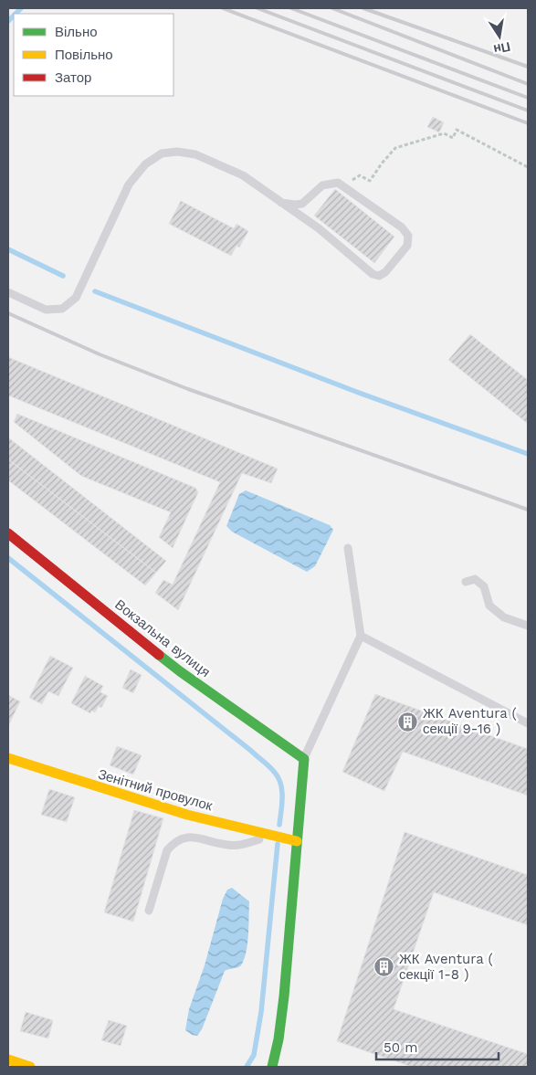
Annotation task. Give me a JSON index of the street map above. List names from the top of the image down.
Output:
{
  "streets": {
    "street": ["Вокзальна вулиця", "Зенітний провулок"]
  },
  "places": {
    "building": ["ЖК Aventura ( секції 9-16 )", "ЖК Aventura ( секції 1-8 )"]
  },
  "legend": ["Вільно", "Повільно", "Затор"],
  "scale_bar": "50 m",
  "north": "bottom"
}
